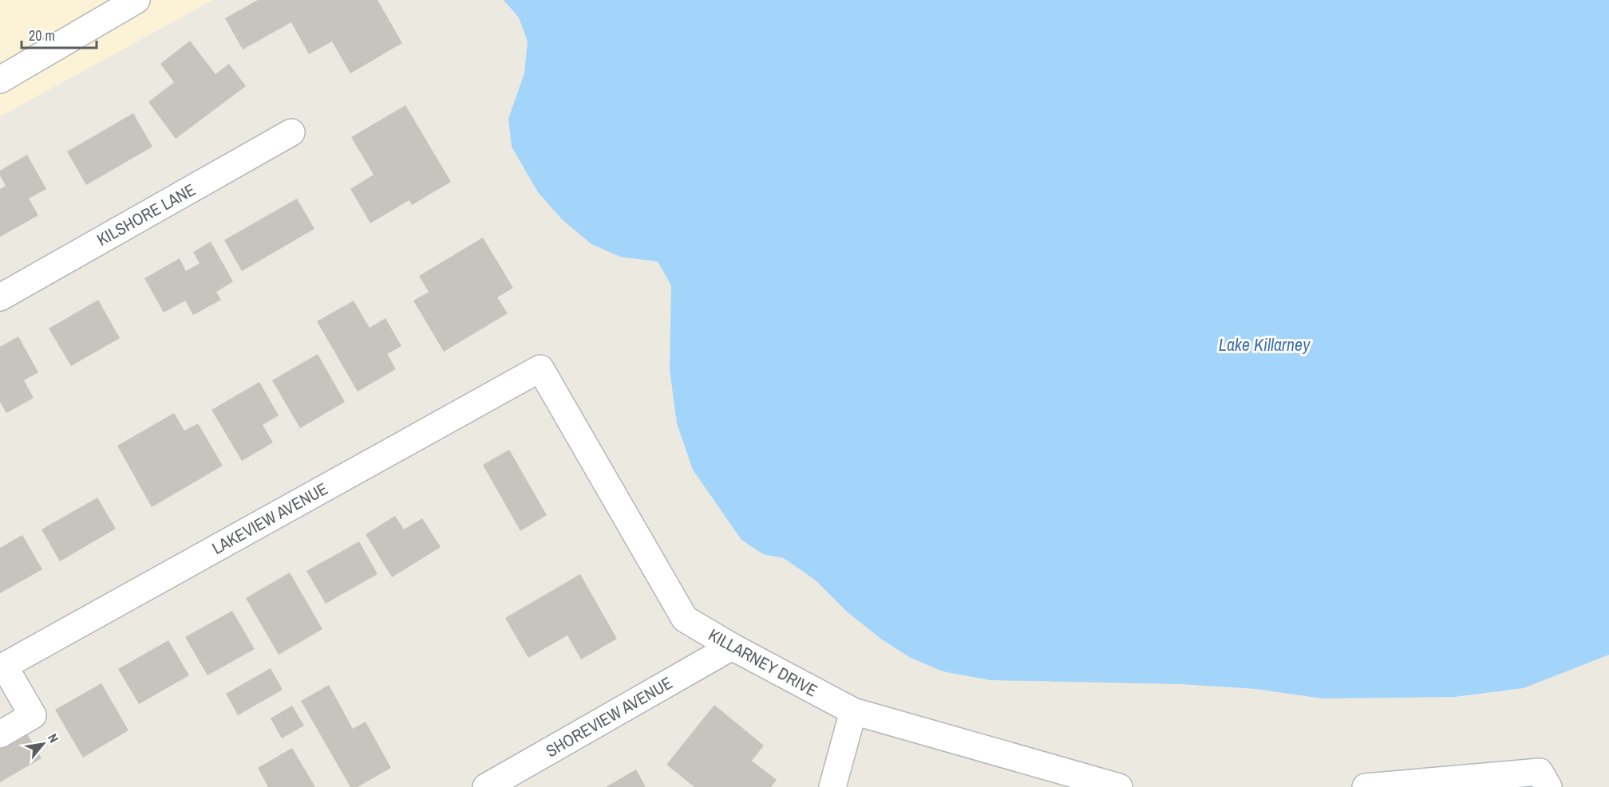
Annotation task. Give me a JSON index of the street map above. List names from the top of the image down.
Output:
{
  "streets": {
    "street": [
      "KILSHORE LANE",
      "LAKEVIEW AVENUE",
      "KILLARNEY DRIVE",
      "SHOREVIEW AVENUE"
    ]
  },
  "crossings": [
    ["LAKEVIEW AVENUE", "KILLARNEY DRIVE"],
    ["KILLARNEY DRIVE", "SHOREVIEW AVENUE"]
  ],
  "water": ["Lake Killarney"],
  "scale_bar": "20 m",
  "north": "top right"
}
